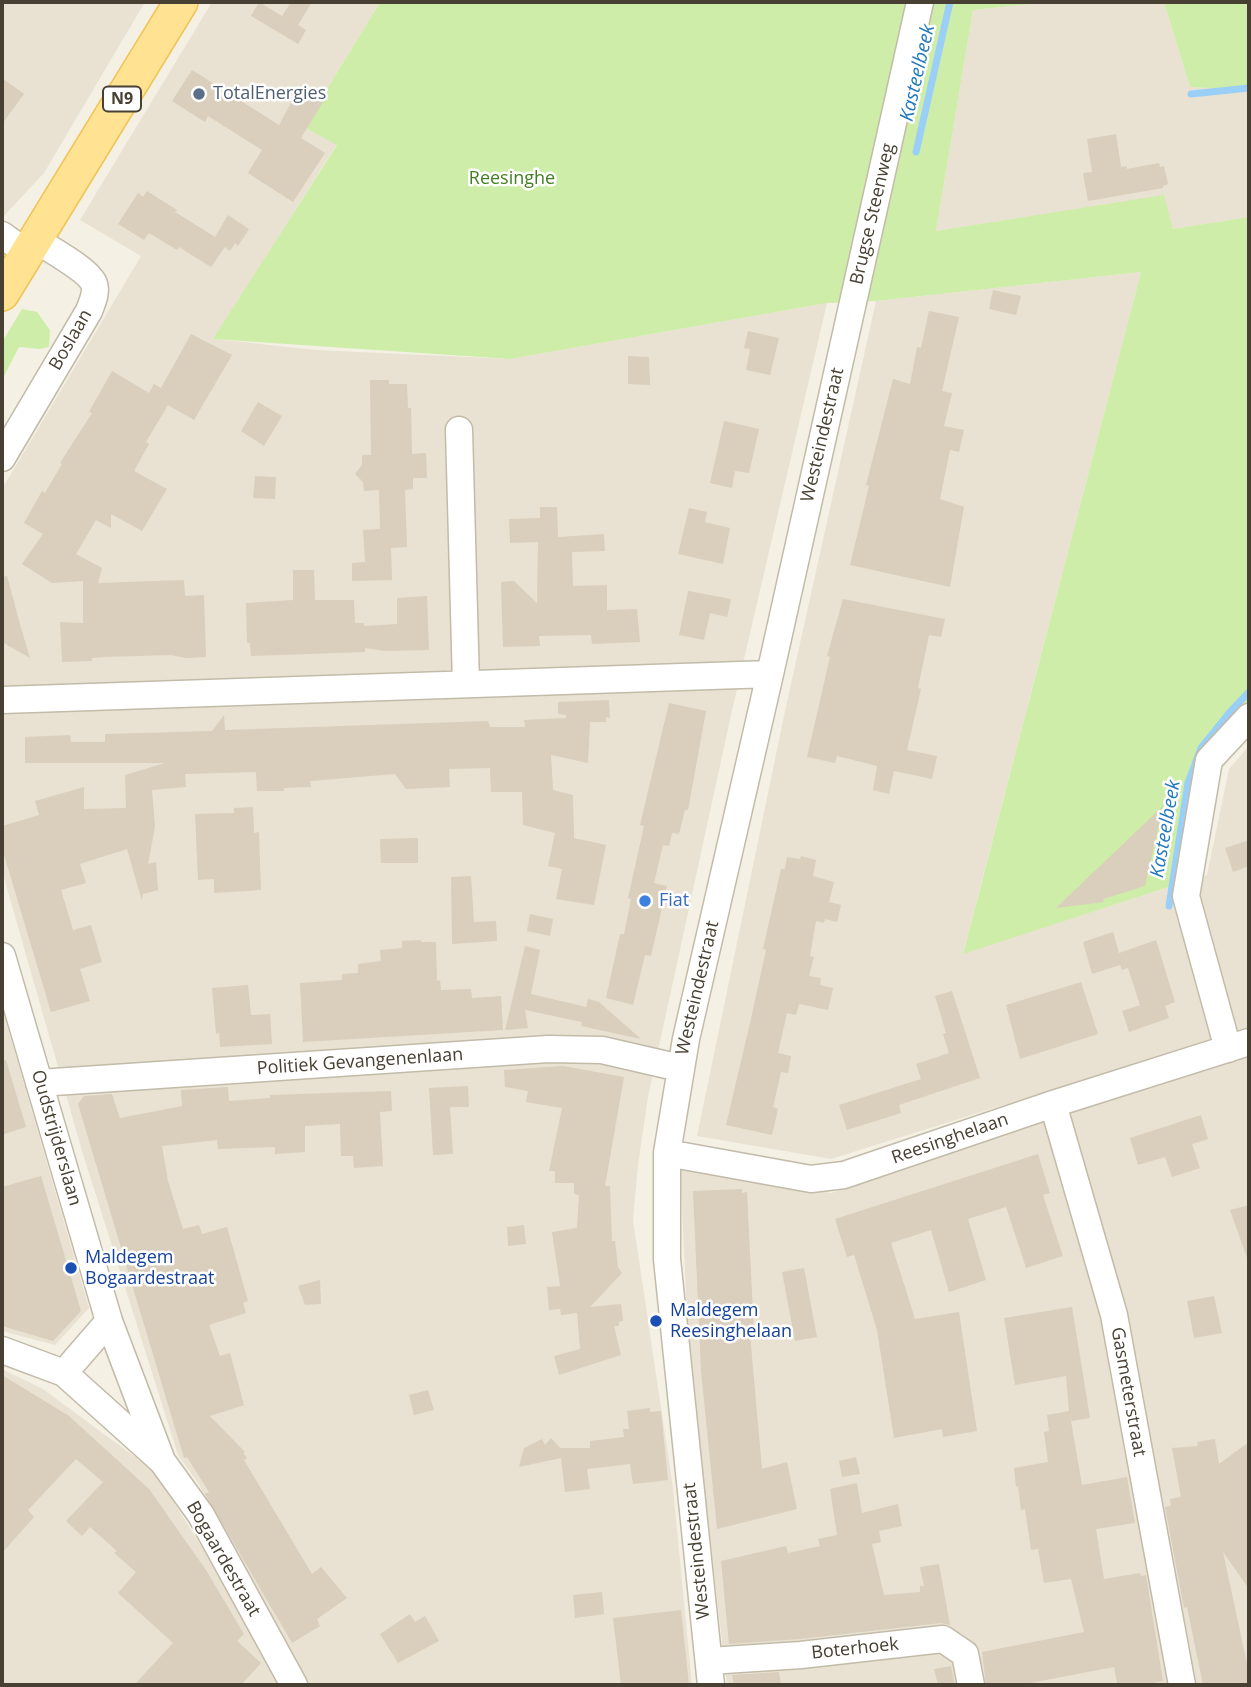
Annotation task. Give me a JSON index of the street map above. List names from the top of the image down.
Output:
{
  "streets": {
    "main road": ["N9"],
    "street": [
      "Brugse Steenweg",
      "Boslaan",
      "Westeindestraat",
      "Politiek Gevangenenlaan",
      "Oudstrijderslaan",
      "Reesinghelaan",
      "Gasmeterstraat",
      "Bogaardestraat",
      "Boterhoek"
    ]
  },
  "crossings": [
    ["N9", "Boslaan"],
    ["Brugse Steenweg", "Westeindestraat"],
    ["Westeindestraat", "Politiek Gevangenenlaan"],
    ["Westeindestraat", "Reesinghelaan"],
    ["Westeindestraat", "Boterhoek"],
    ["Politiek Gevangenenlaan", "Oudstrijderslaan"],
    ["Oudstrijderslaan", "Bogaardestraat"],
    ["Reesinghelaan", "Gasmeterstraat"]
  ],
  "water": ["Kasteelbeek"],
  "parks": ["Reesinghe"],
  "places": [
    "TotalEnergies",
    "Fiat",
    "Maldegem Bogaardestraat",
    "Maldegem Reesinghelaan"
  ]
}
